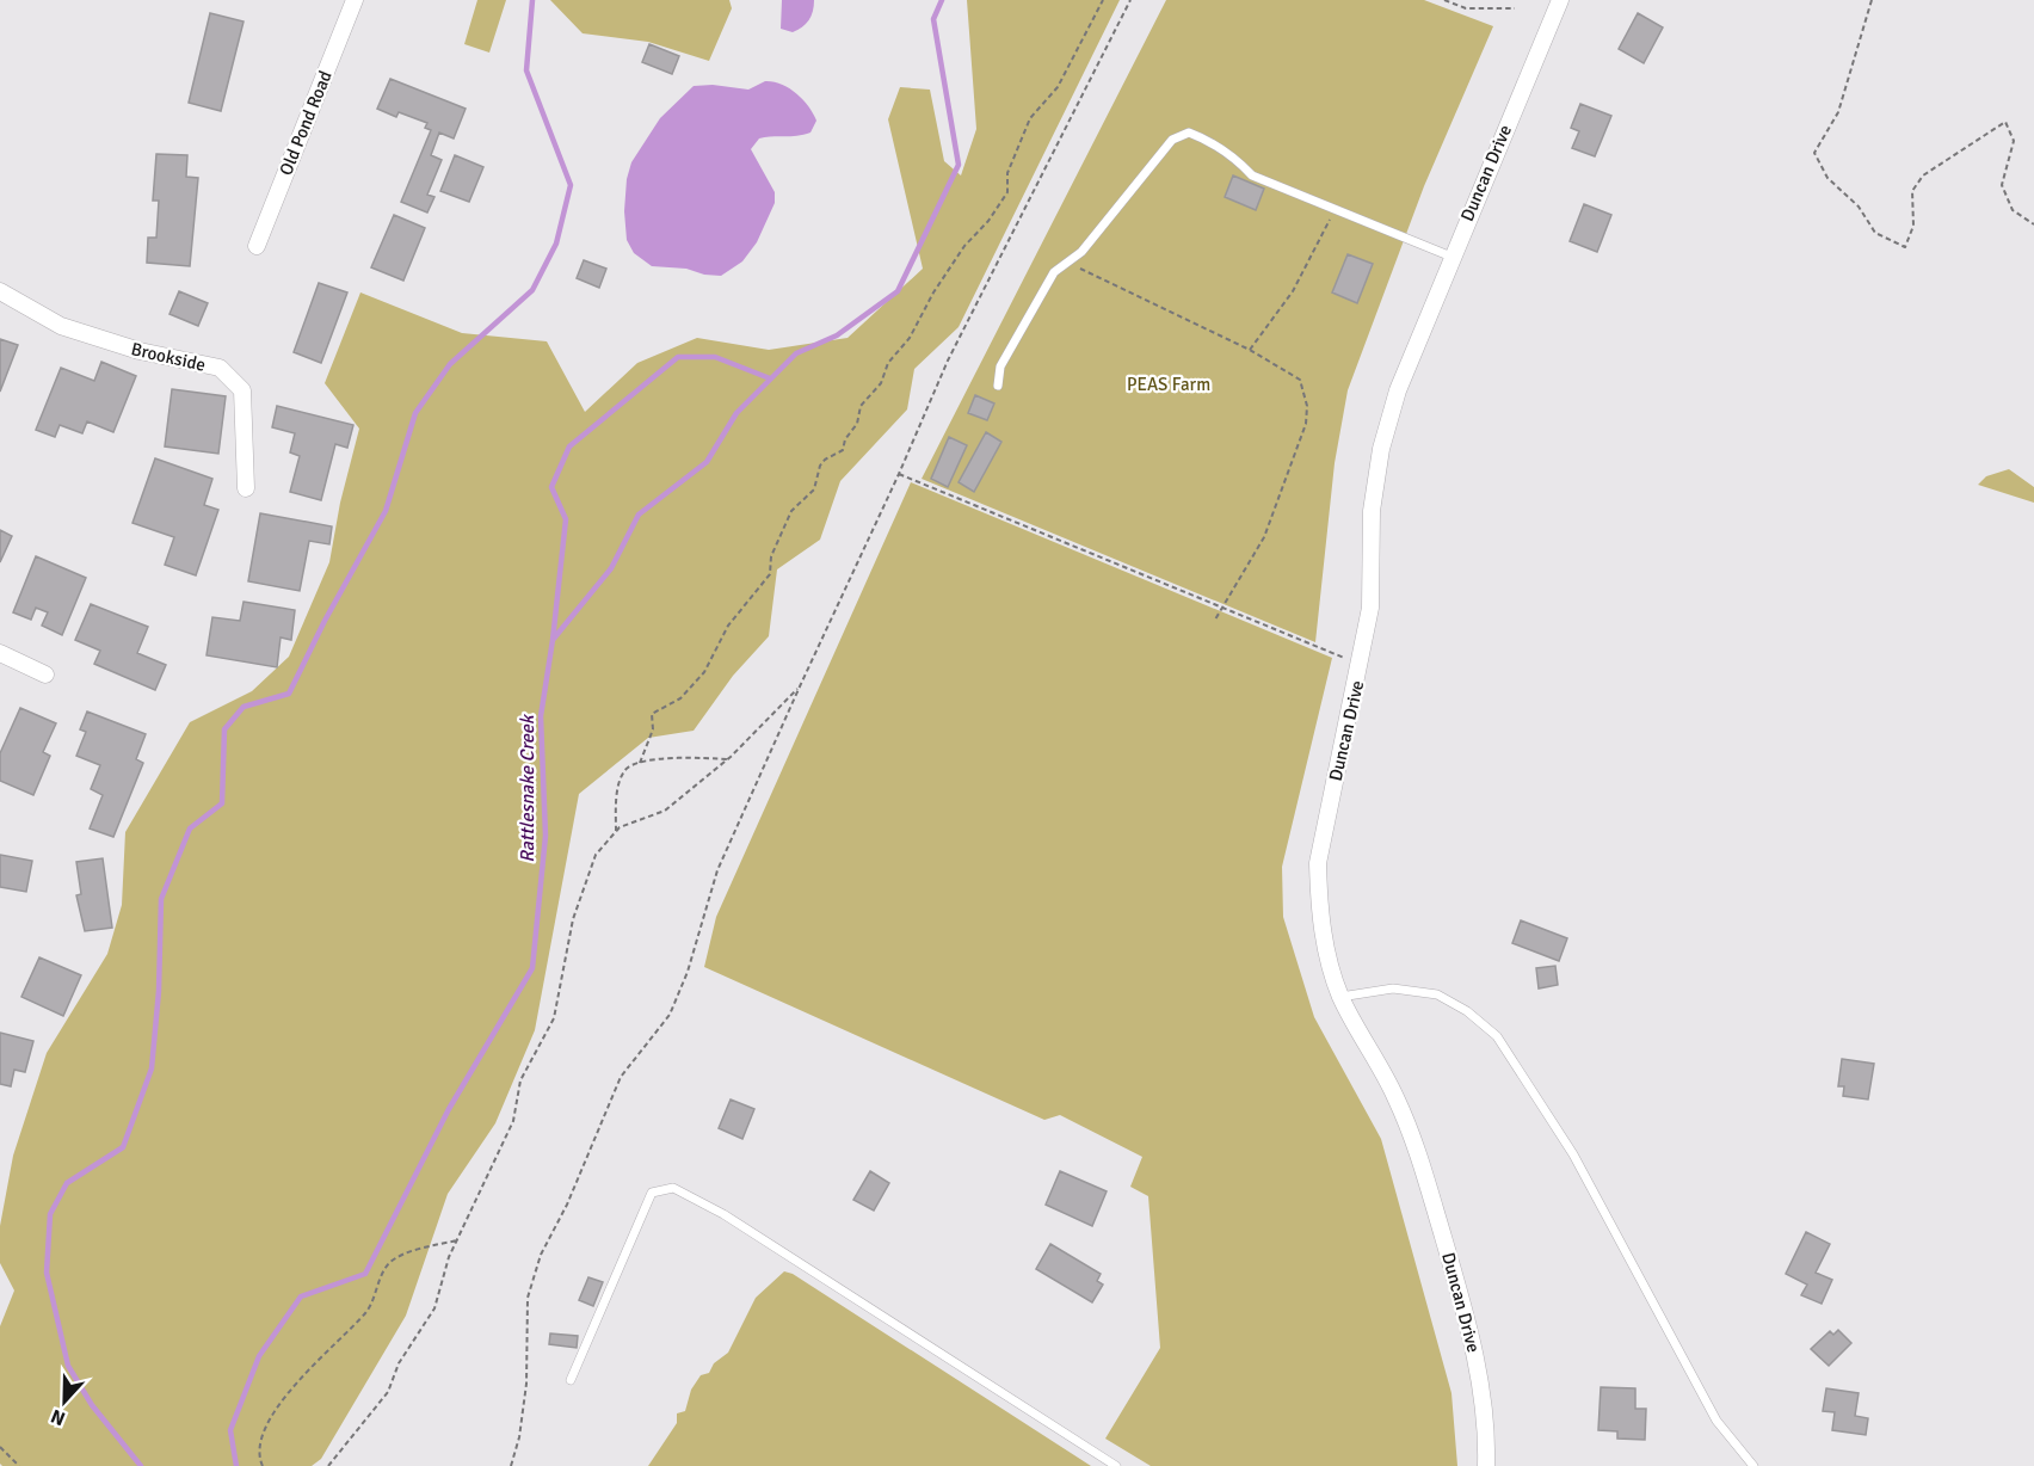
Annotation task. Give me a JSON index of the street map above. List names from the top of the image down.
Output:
{
  "streets": {
    "street": ["Old Pond Road", "Duncan Drive", "Brookside"]
  },
  "water": ["Rattlesnake Creek"],
  "parks": ["PEAS Farm"],
  "north": "bottom"
}
